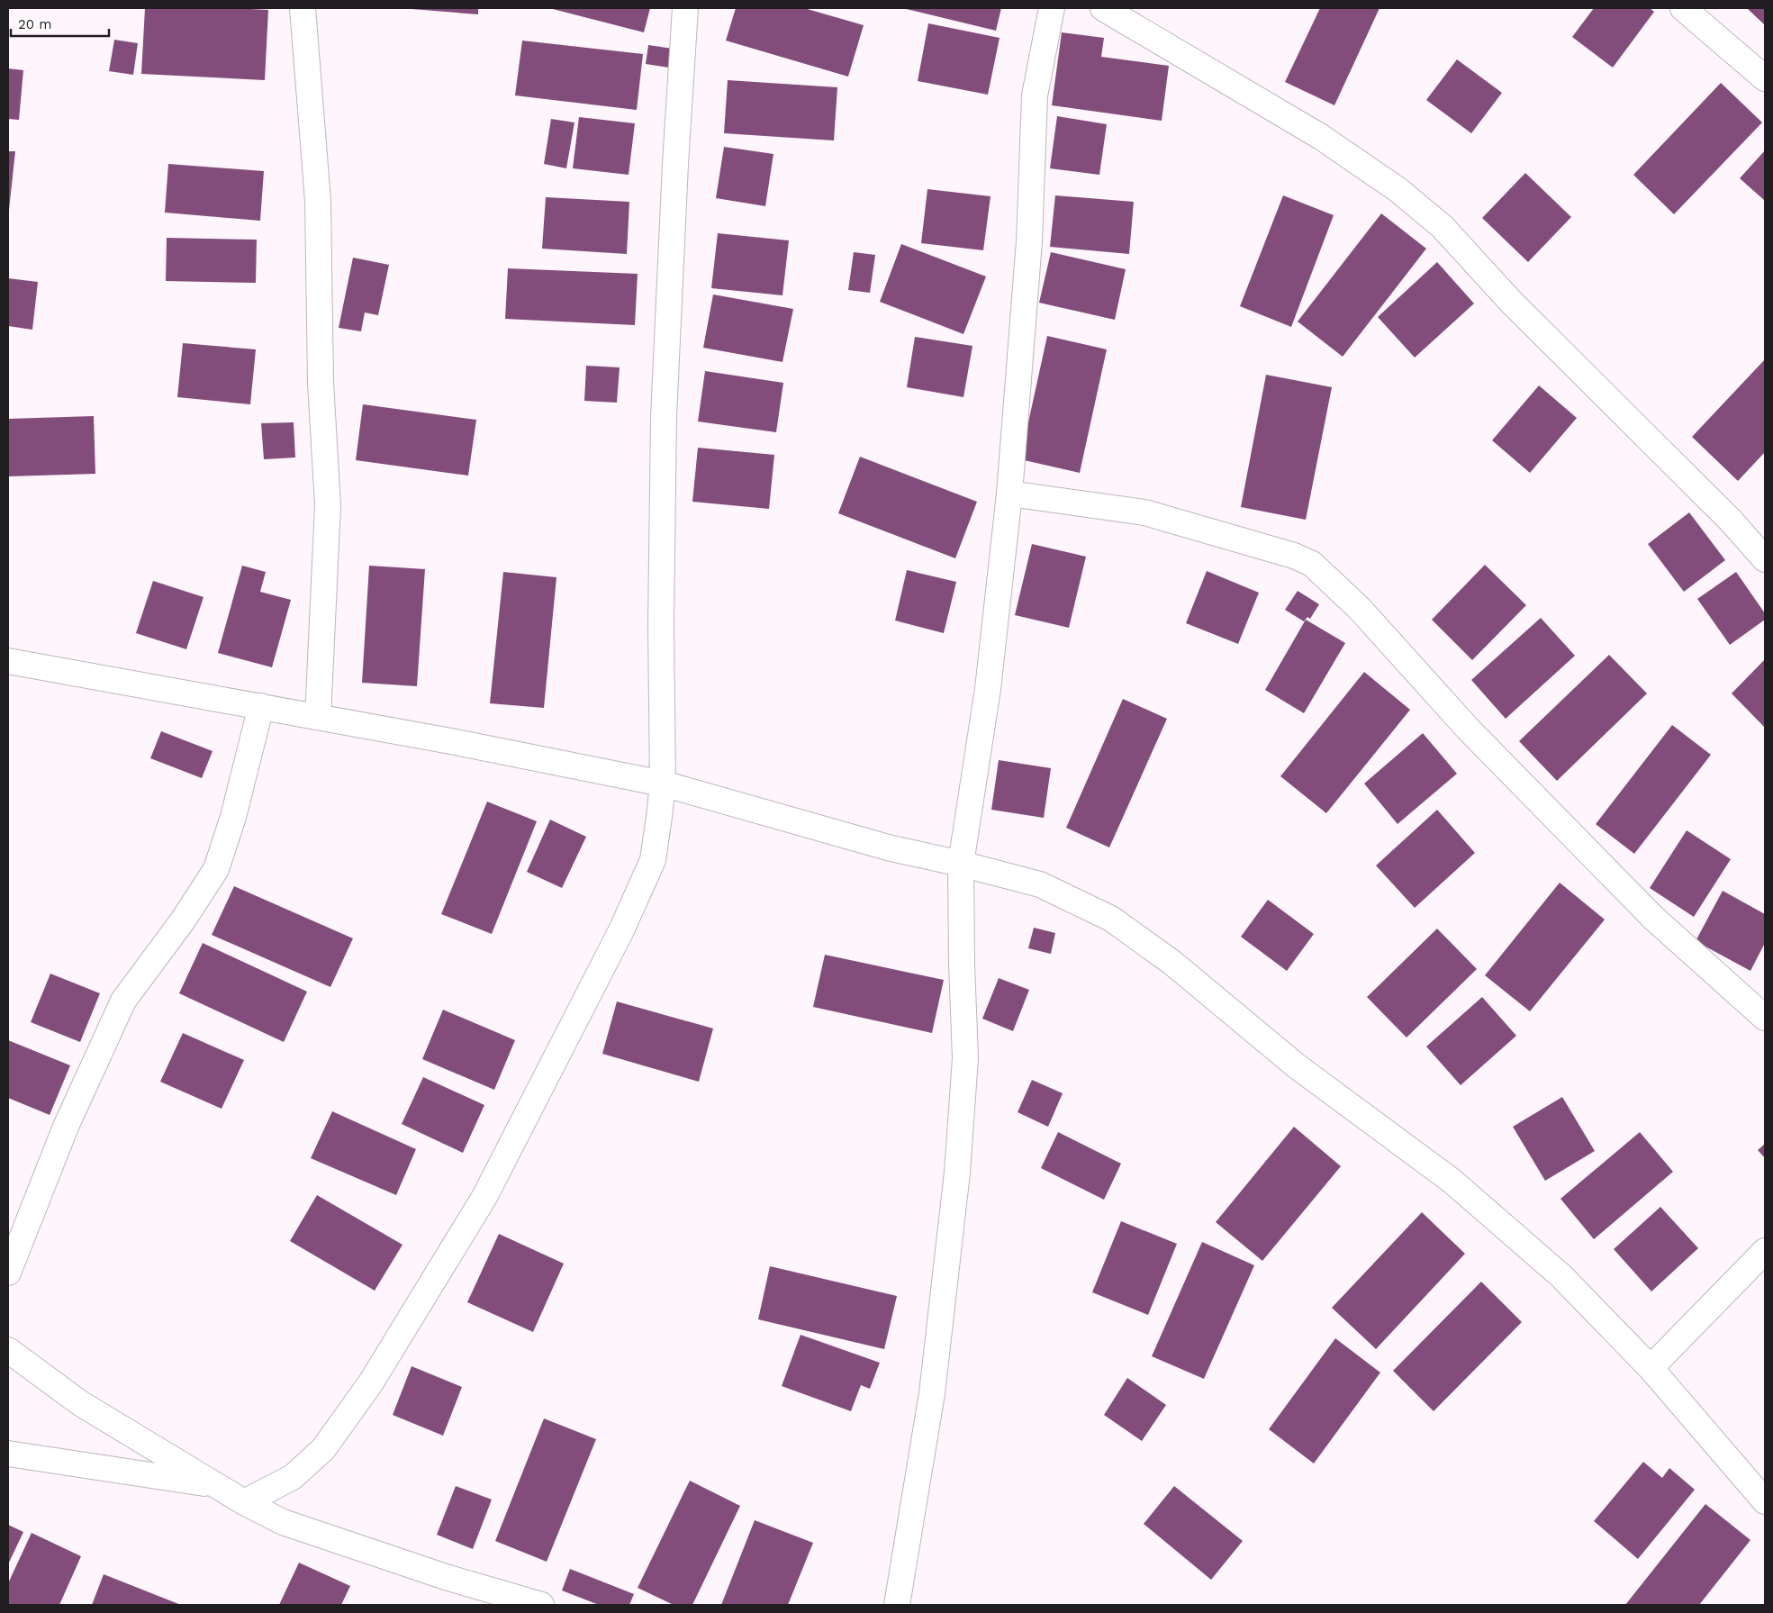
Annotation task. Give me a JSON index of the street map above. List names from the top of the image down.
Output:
{
  "scale_bar": "20 m"
}
